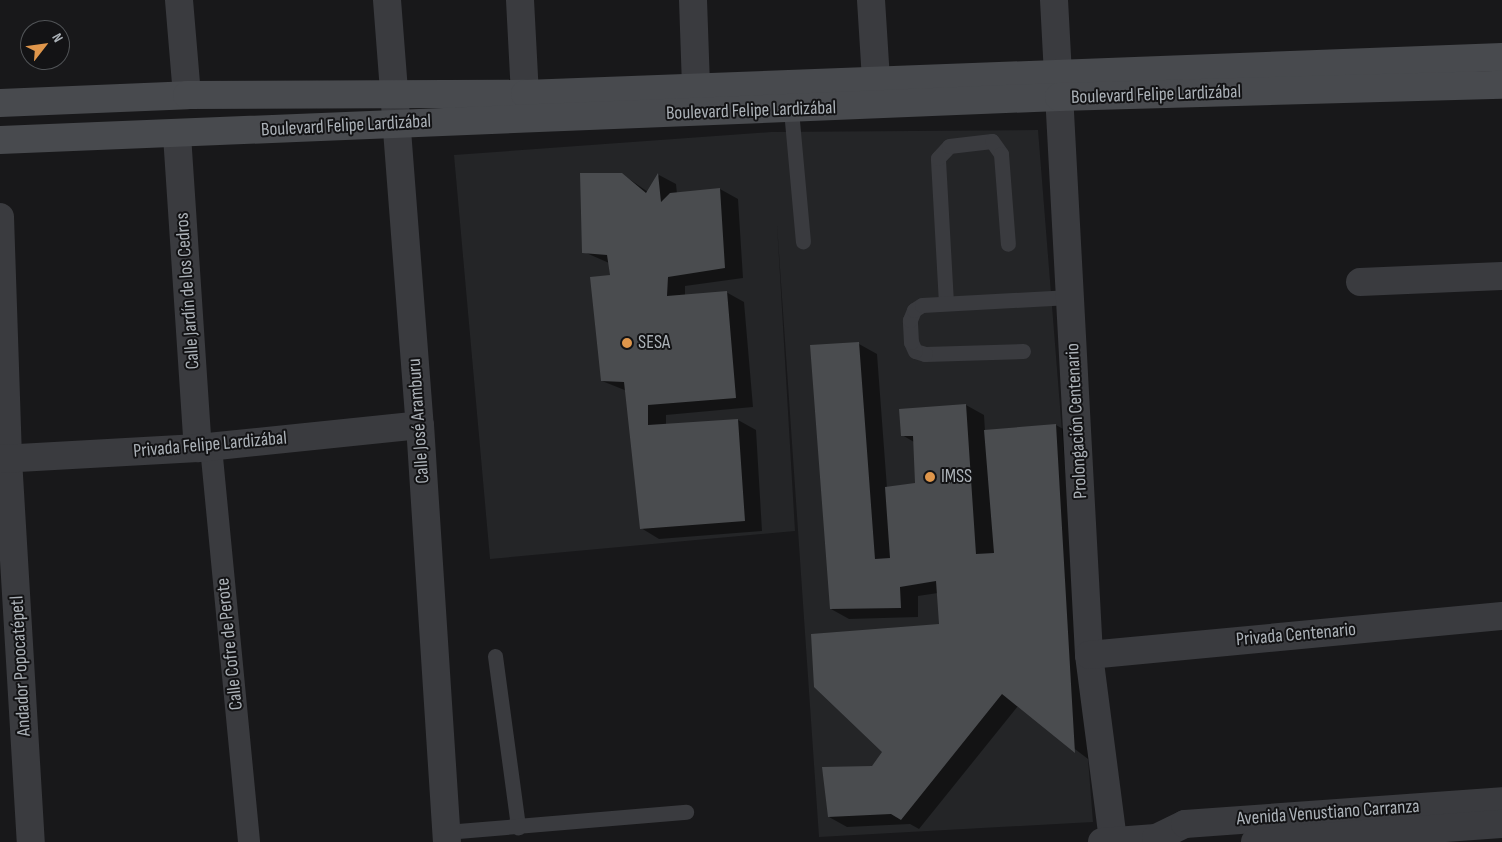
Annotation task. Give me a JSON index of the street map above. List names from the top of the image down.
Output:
{
  "streets": {
    "main road": ["Boulevard Felipe Lardizábal"],
    "street": [
      "Calle Jardín de los Cedros",
      "Calle José Aramburu",
      "Prolongación Centenario",
      "Privada Felipe Lardizábal",
      "Privada Centenario",
      "Calle Cofre de Perote",
      "Andador Popocatépetl",
      "Avenida Venustiano Carranza"
    ]
  },
  "crossings": [
    ["Boulevard Felipe Lardizábal", "Calle Jardín de los Cedros"],
    ["Boulevard Felipe Lardizábal", "Calle José Aramburu"],
    ["Boulevard Felipe Lardizábal", "Prolongación Centenario"],
    ["Calle Jardín de los Cedros", "Privada Felipe Lardizábal"],
    ["Calle Jardín de los Cedros", "Calle Cofre de Perote"],
    ["Calle José Aramburu", "Privada Felipe Lardizábal"],
    ["Prolongación Centenario", "Privada Centenario"],
    ["Prolongación Centenario", "Avenida Venustiano Carranza"],
    ["Privada Felipe Lardizábal", "Calle Cofre de Perote"],
    ["Privada Felipe Lardizábal", "Andador Popocatépetl"]
  ],
  "places": ["SESA", "IMSS"],
  "north": "top right"
}
